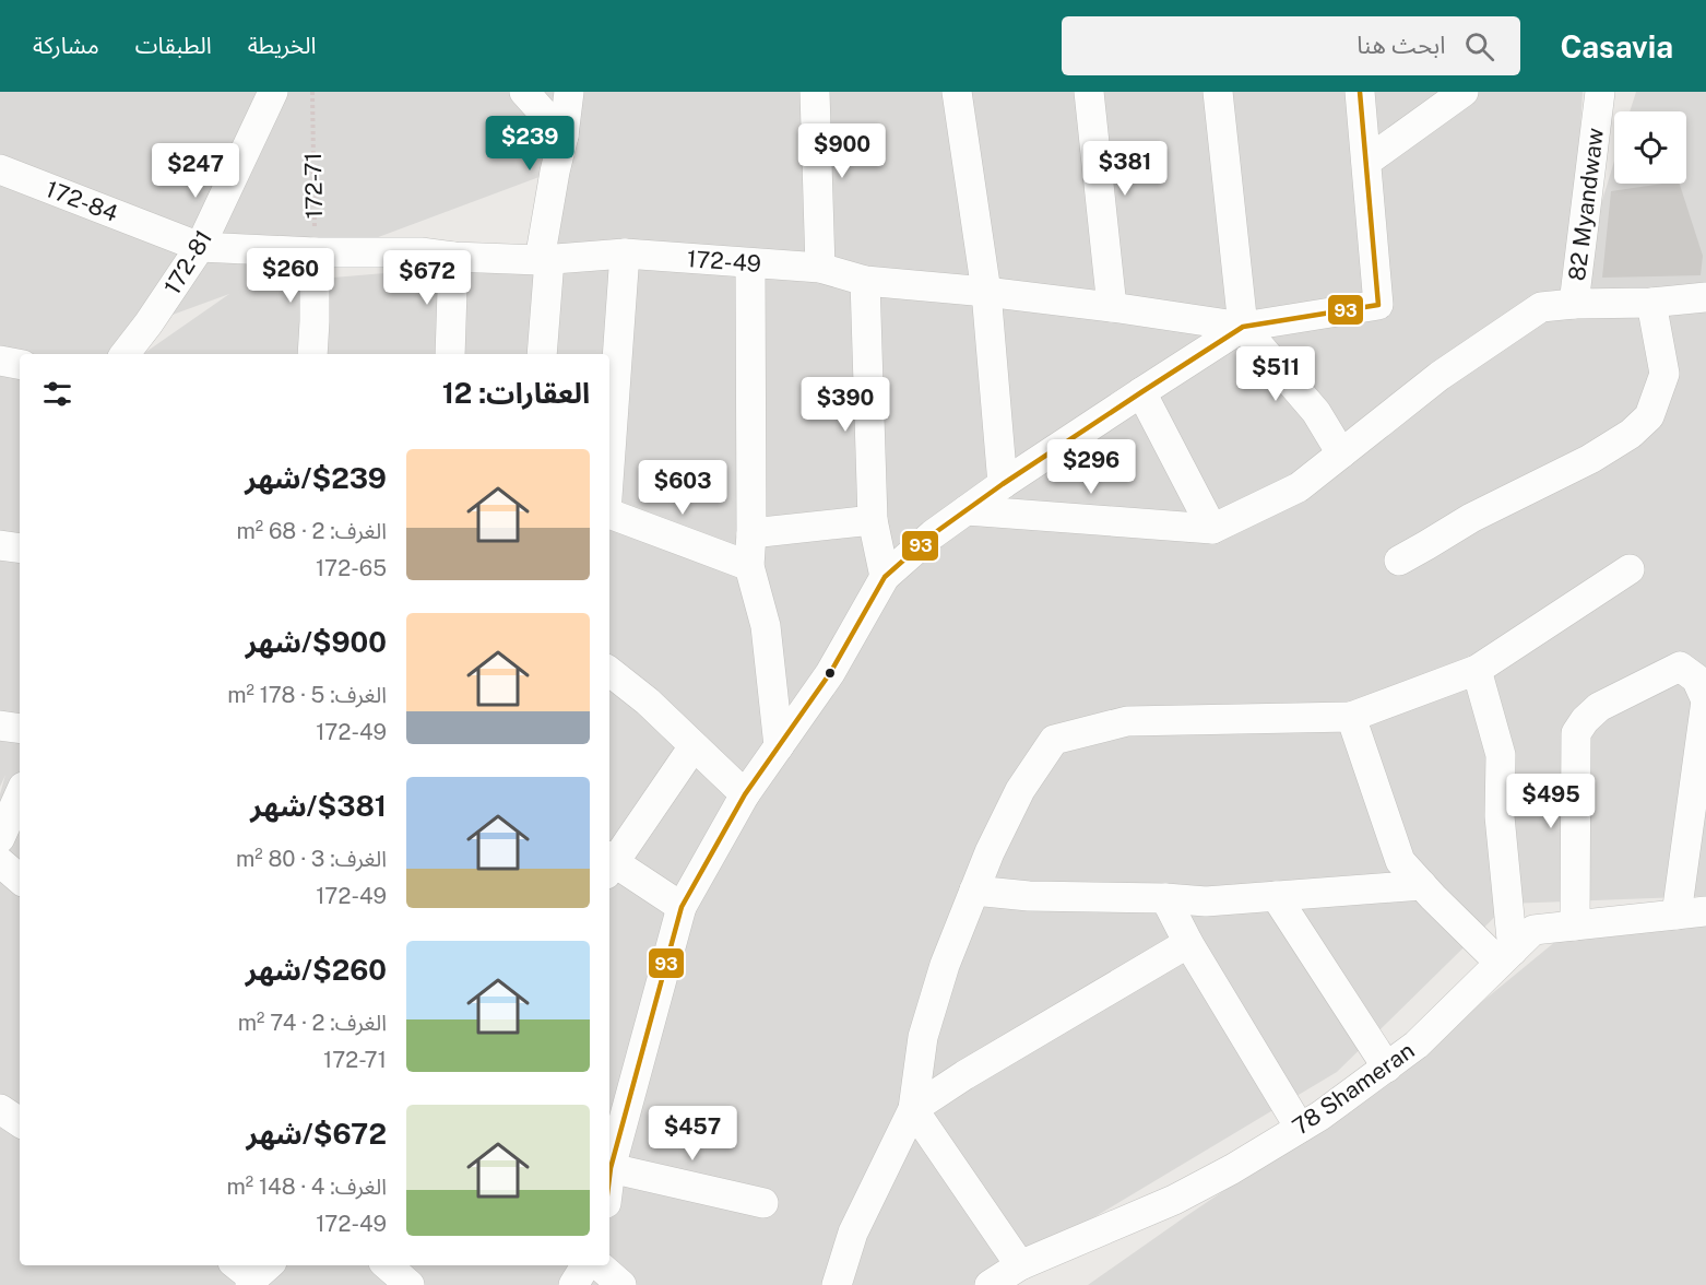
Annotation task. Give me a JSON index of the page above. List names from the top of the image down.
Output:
{
  "streets": {
    "street": [
      "172-71",
      "172-84",
      "82 Myandwaw",
      "172-49",
      "172-81",
      "78 Shameran"
    ]
  },
  "crossings": [
    ["172-71", "172-49"],
    ["172-84", "172-49"],
    ["172-84", "172-81"],
    ["172-49", "172-81"]
  ],
  "lines": ["transit line 93"],
  "page": {
    "header": "Casavia",
    "search": "ابحث هنا",
    "nav": ["الخريطة", "الطبقات", "مشاركة"],
    "price": [
      "$239",
      "$900",
      "$381",
      "$247",
      "$260",
      "$672",
      "$511",
      "$390",
      "$296",
      "$603",
      "$495",
      "$457"
    ],
    "heading": "العقارات: 12",
    "list": [
      {
        "name": "$239/شهر",
        "note": "الغرف: 2 · 68 m² · 172-65"
      },
      {
        "name": "$900/شهر",
        "note": "الغرف: 5 · 178 m² · 172-49"
      },
      {
        "name": "$381/شهر",
        "note": "الغرف: 3 · 80 m² · 172-49"
      },
      {
        "name": "$260/شهر",
        "note": "الغرف: 2 · 74 m² · 172-71"
      },
      {
        "name": "$672/شهر",
        "note": "الغرف: 4 · 148 m² · 172-49"
      }
    ]
  }
}
